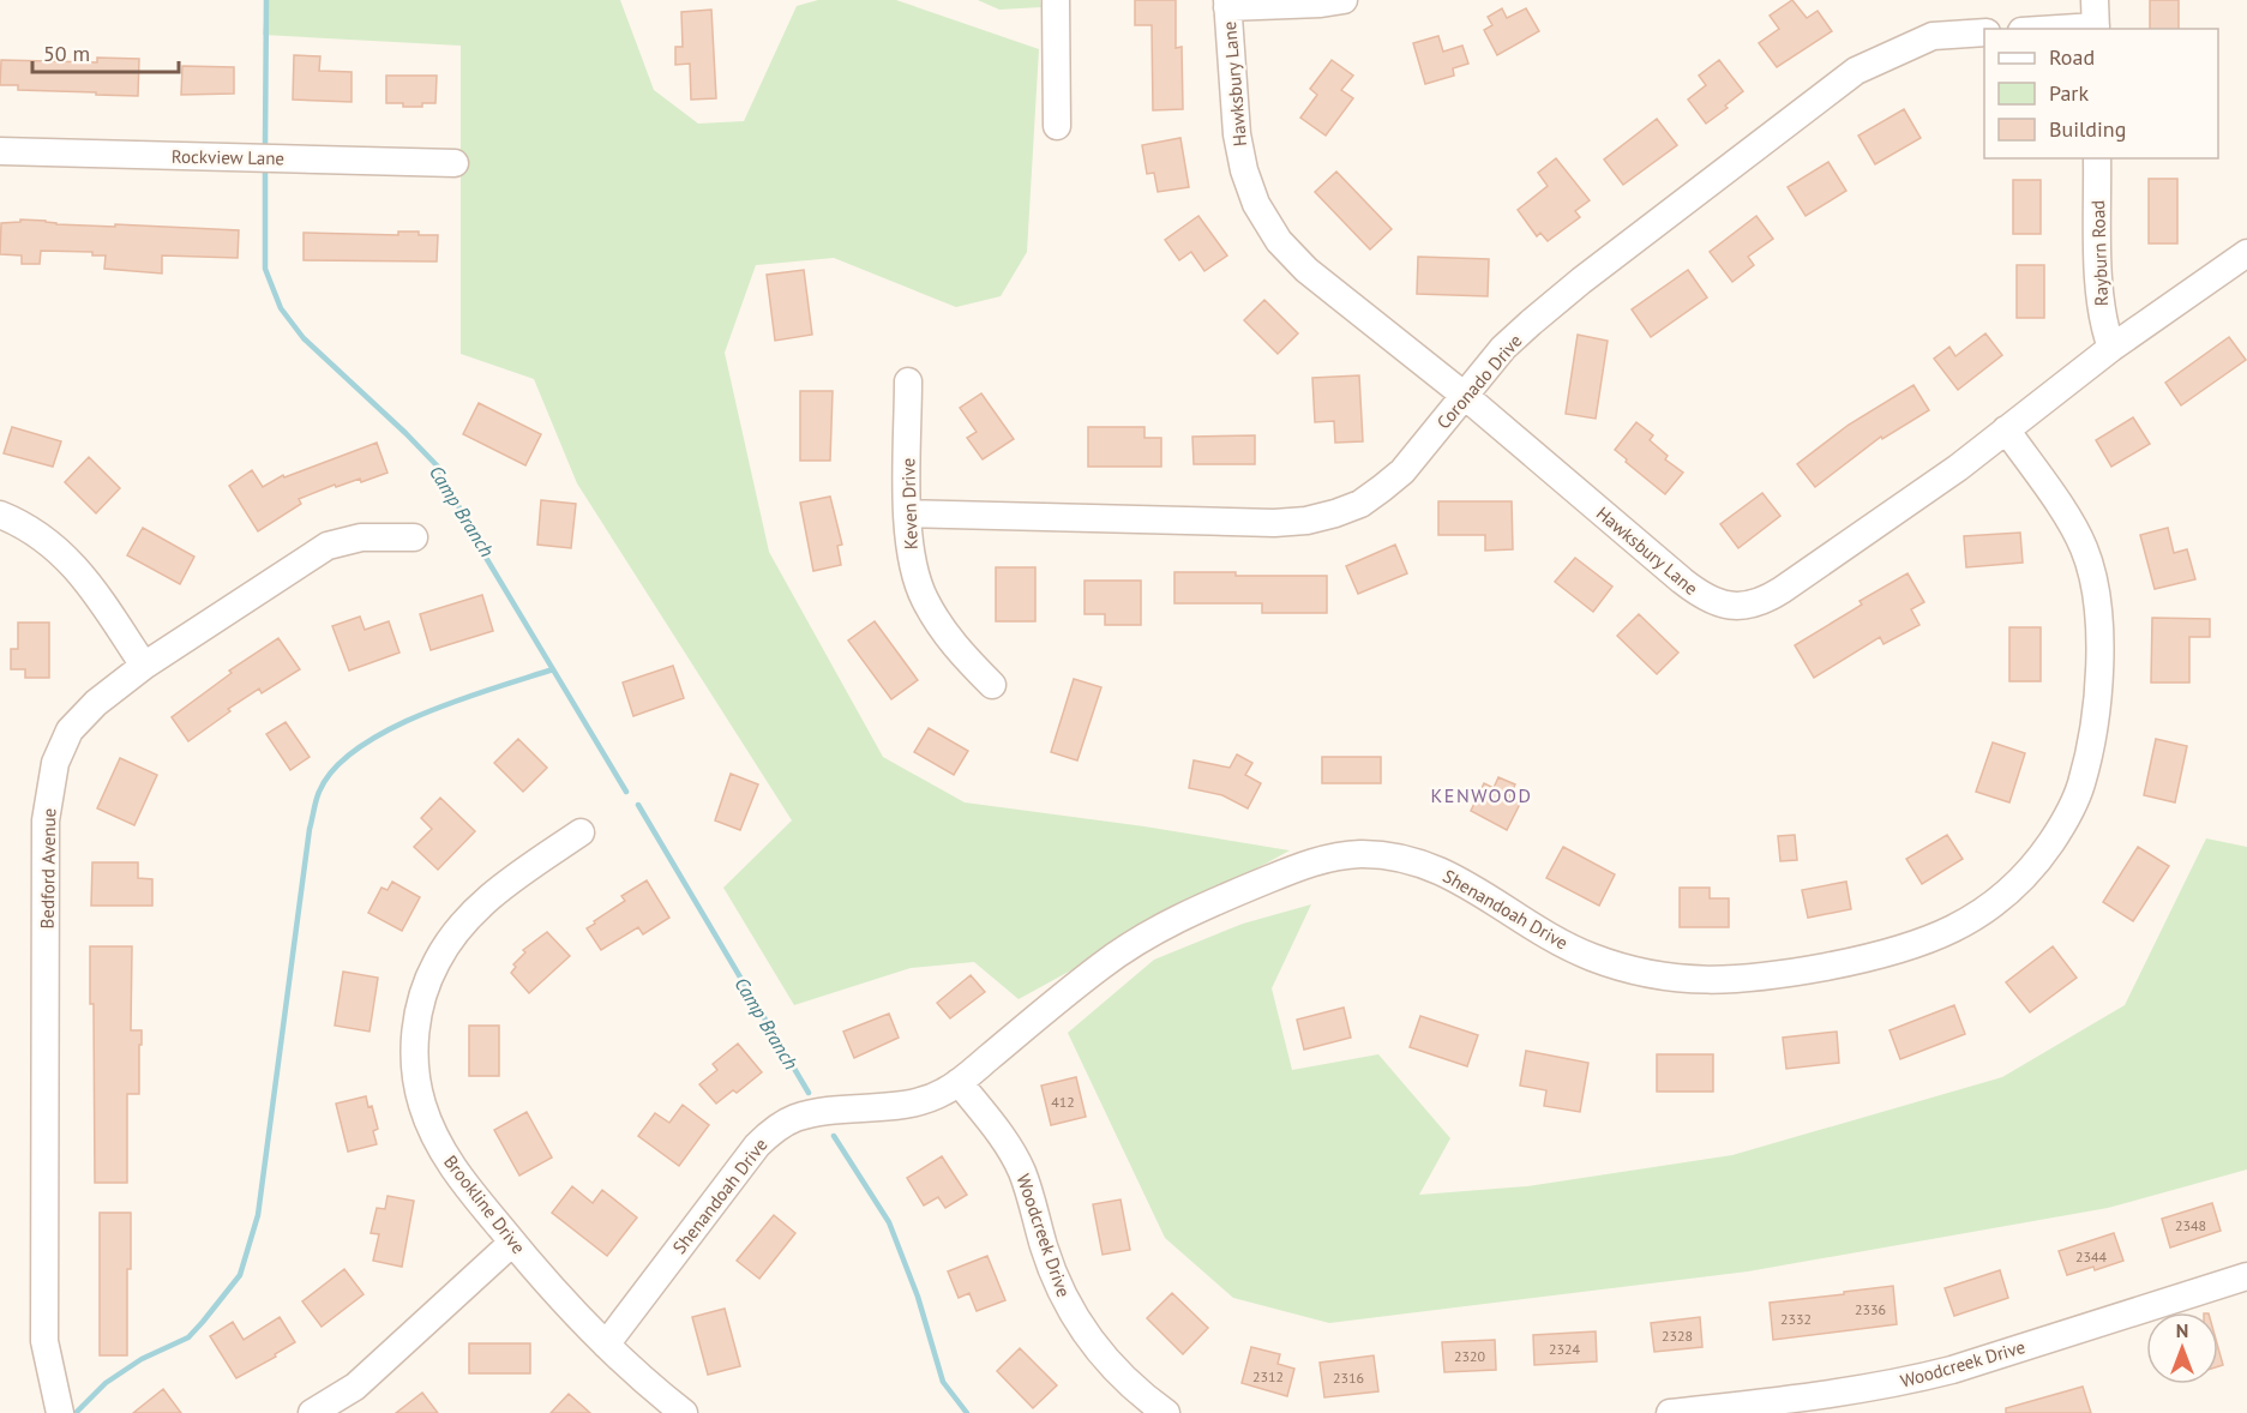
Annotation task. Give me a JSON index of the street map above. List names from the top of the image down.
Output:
{
  "streets": {
    "street": [
      "Hawksbury Lane",
      "Rockview Lane",
      "Rayburn Road",
      "Coronado Drive",
      "Keven Drive",
      "Bedford Avenue",
      "Shenandoah Drive",
      "Brookline Drive",
      "Woodcreek Drive"
    ]
  },
  "crossings": [
    ["Hawksbury Lane", "Rayburn Road"],
    ["Hawksbury Lane", "Coronado Drive"],
    ["Hawksbury Lane", "Shenandoah Drive"],
    ["Coronado Drive", "Keven Drive"],
    ["Shenandoah Drive", "Brookline Drive"],
    ["Shenandoah Drive", "Woodcreek Drive"]
  ],
  "districts": ["KENWOOD"],
  "water": ["Camp Branch"],
  "house_numbers": [
    "412",
    "2348",
    "2344",
    "2336",
    "2332",
    "2328",
    "2324",
    "2320",
    "2312",
    "2316"
  ],
  "legend": ["Road", "Park", "Building"],
  "scale_bar": "50 m",
  "north": "top"
}
